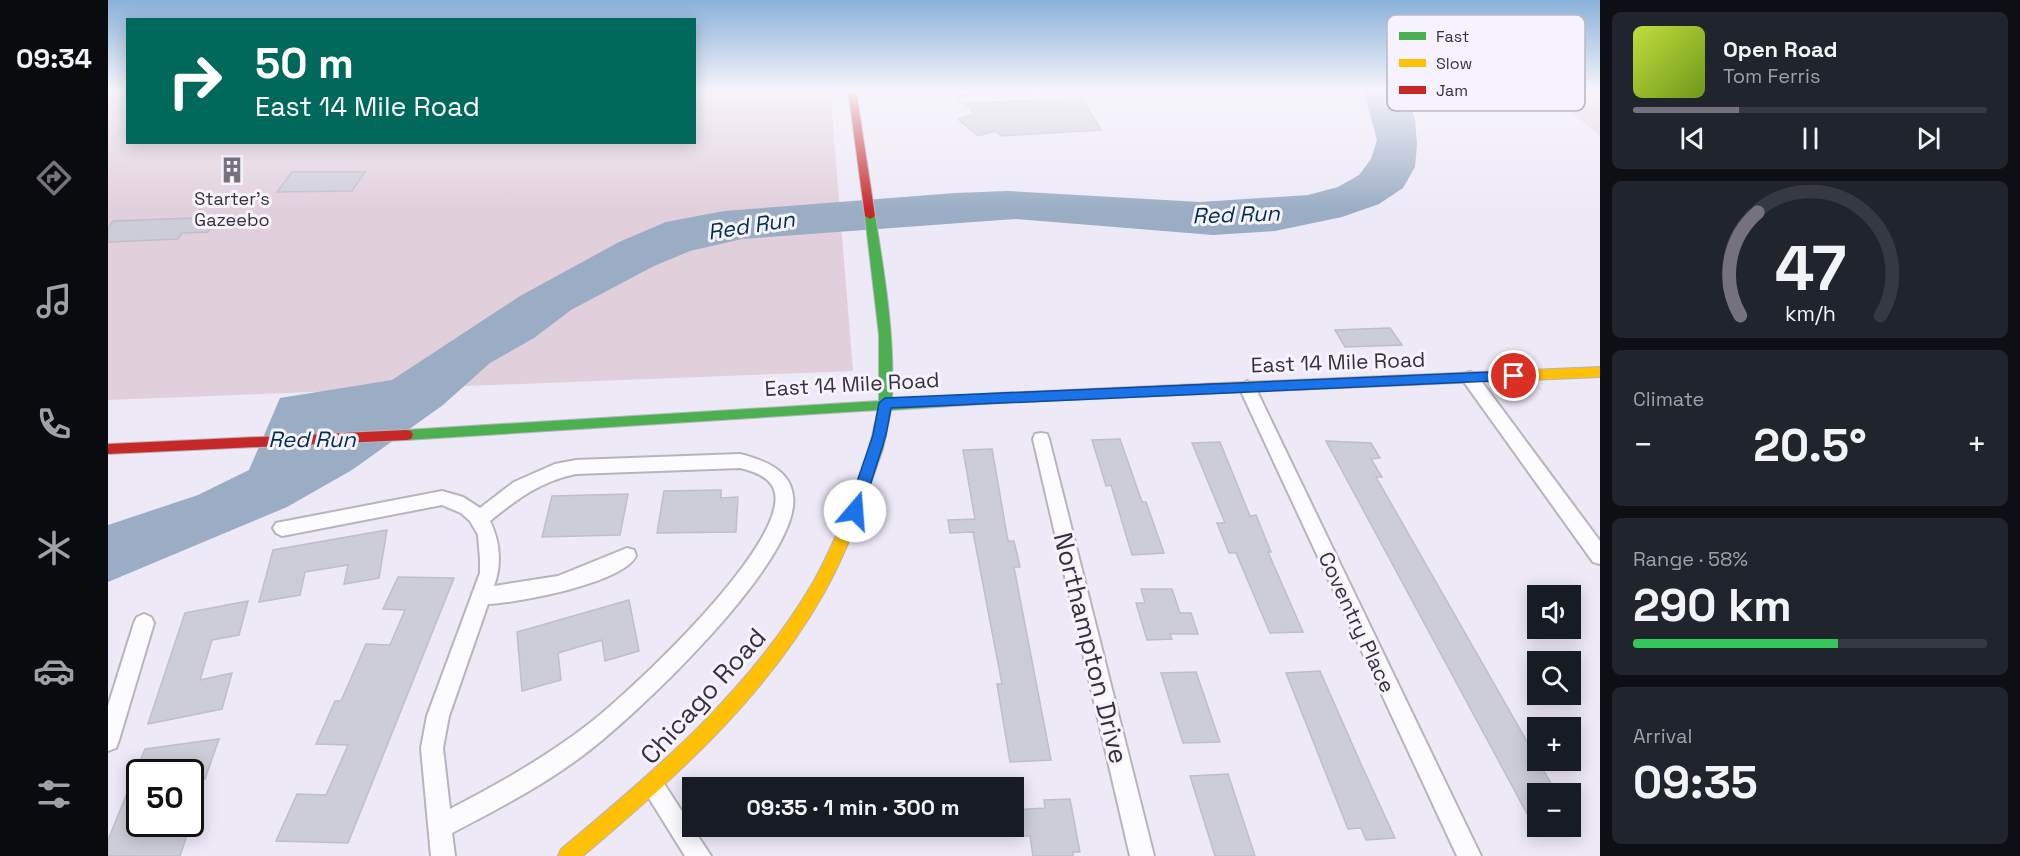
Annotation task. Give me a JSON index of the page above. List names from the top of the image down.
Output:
{
  "streets": {
    "main road": ["East 14 Mile Road", "Chicago Road"],
    "street": ["Coventry Place", "Northampton Drive"]
  },
  "crossings": [
    ["East 14 Mile Road", "Coventry Place"],
    ["East 14 Mile Road", "Chicago Road"]
  ],
  "water": ["Red Run"],
  "places": {
    "building": ["Starter's Gazeebo"]
  },
  "legend": ["Fast", "Slow", "Jam"],
  "page": {
    "tabs": "09:34",
    "turn": ["50 m", "East 14 Mile Road"],
    "song": ["Open Road", "Tom Ferris"],
    "tile": [
      "Climate",
      ["Range · 58%", "290 km"],
      ["Arrival", "09:35"]
    ],
    "heat": ["−", "20.5°", "+"],
    "map_buttons": ["+", "−"],
    "limit": "50",
    "trip": "09:35 · 1 min · 300 m",
    "gauge": ["47", "km/h"]
  }
}
